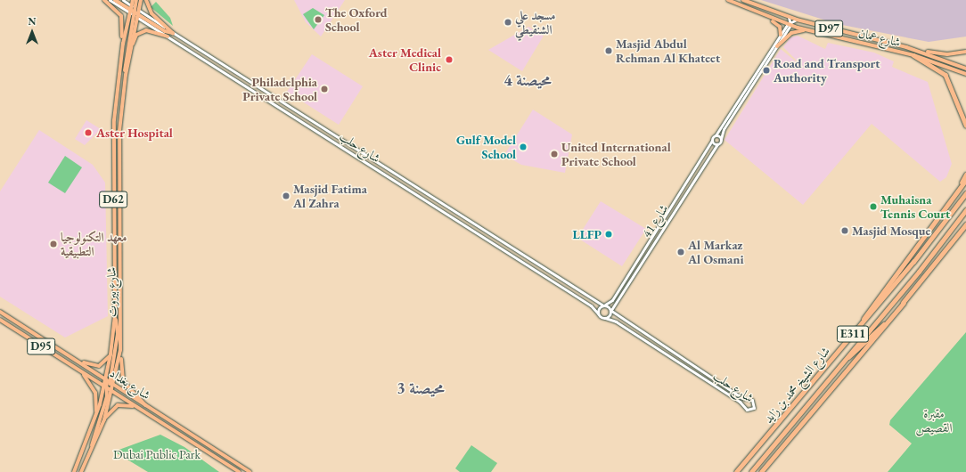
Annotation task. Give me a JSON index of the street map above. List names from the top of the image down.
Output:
{
  "streets": {
    "highway": ["E311", "شارع الشيخ محمد بن زايد"],
    "main road": [
      "D97",
      "شارع عمان",
      "D62",
      "شارع بيروت",
      "D95",
      "شارع بغداد"
    ],
    "street": ["شارع حلب", "شارع 41"]
  },
  "crossings": [
    ["شارع حلب", "شارع 41"],
    ["شارع حلب", "شارع بيروت"],
    ["شارع بيروت", "شارع بغداد"]
  ],
  "districts": ["محيصنة 4", "محيصنة 3"],
  "parks": ["مقبرة القصيص", "Dubai Public Park"],
  "places": [
    "The Oxford School",
    "مسجد علي الشنقيطي",
    "Masjid Abdul Rehman Al Khateet",
    "Aster Medical Clinic",
    "Road and Transport Authority",
    "Philadelphia Private School",
    "Aster Hospital",
    "Gulf Model School",
    "United International Private School",
    "Masjid Fatima Al Zahra",
    "Muhaisna Tennis Court",
    "Masjid Mosque",
    "LLFP",
    "معهد التكنولوجيا التطبيقية",
    "Al Markaz Al Osmani"
  ],
  "north": "top"
}
